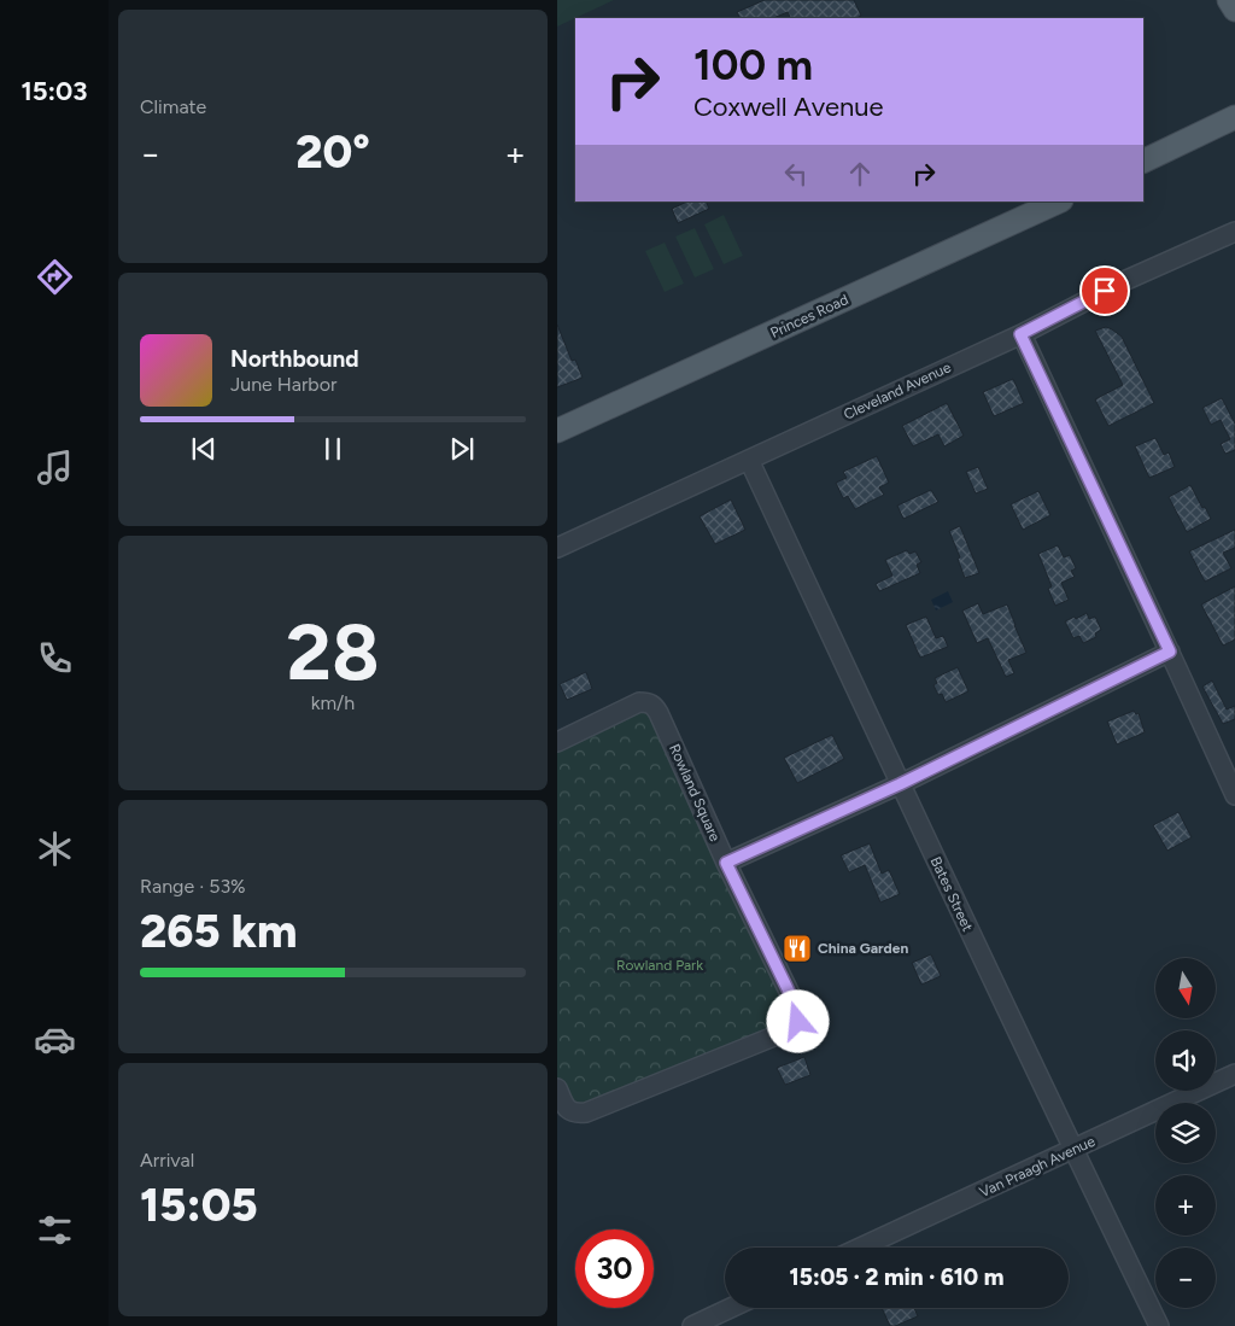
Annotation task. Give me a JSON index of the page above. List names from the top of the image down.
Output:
{
  "streets": {
    "main road": ["Princes Road"],
    "street": [
      "Cleveland Avenue",
      "Rowland Square",
      "Bates Street",
      "Van Praagh Avenue"
    ]
  },
  "crossings": [
    ["Cleveland Avenue", "Bates Street"],
    ["Bates Street", "Van Praagh Avenue"]
  ],
  "parks": ["Rowland Park"],
  "places": {
    "restaurant": ["China Garden"]
  },
  "north": "bottom",
  "page": {
    "tabs": "15:03",
    "tile": [
      "Climate",
      ["28", "km/h"],
      ["Range · 53%", "265 km"],
      ["Arrival", "15:05"]
    ],
    "turn": ["100 m", "Coxwell Avenue"],
    "heat": ["−", "20°", "+"],
    "song": ["Northbound", "June Harbor"],
    "map_buttons": ["+", "−"],
    "limit": "30",
    "trip": "15:05 · 2 min · 610 m"
  }
}
